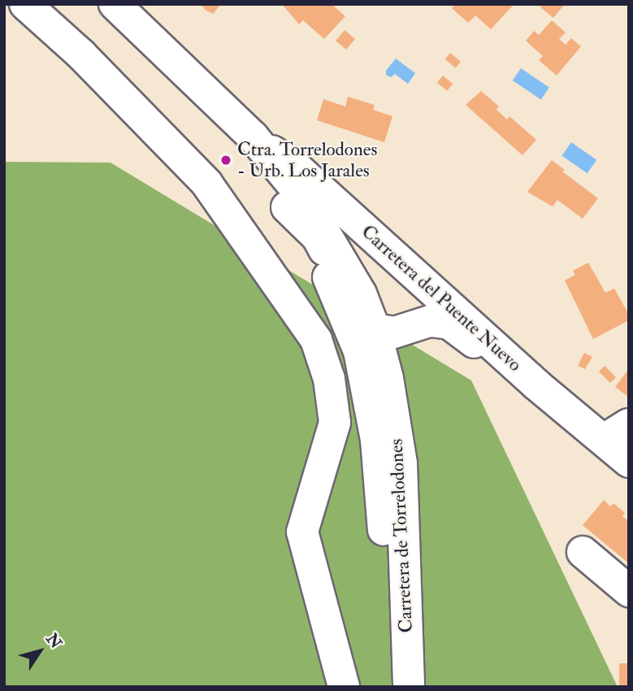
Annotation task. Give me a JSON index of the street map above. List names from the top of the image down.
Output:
{
  "streets": {
    "main road": ["Carretera del Puente Nuevo", "Carretera de Torrelodones"]
  },
  "crossings": [
    ["Carretera del Puente Nuevo", "Carretera de Torrelodones"]
  ],
  "places": ["Ctra. Torrelodones - Urb. Los Jarales"],
  "north": "top right"
}
